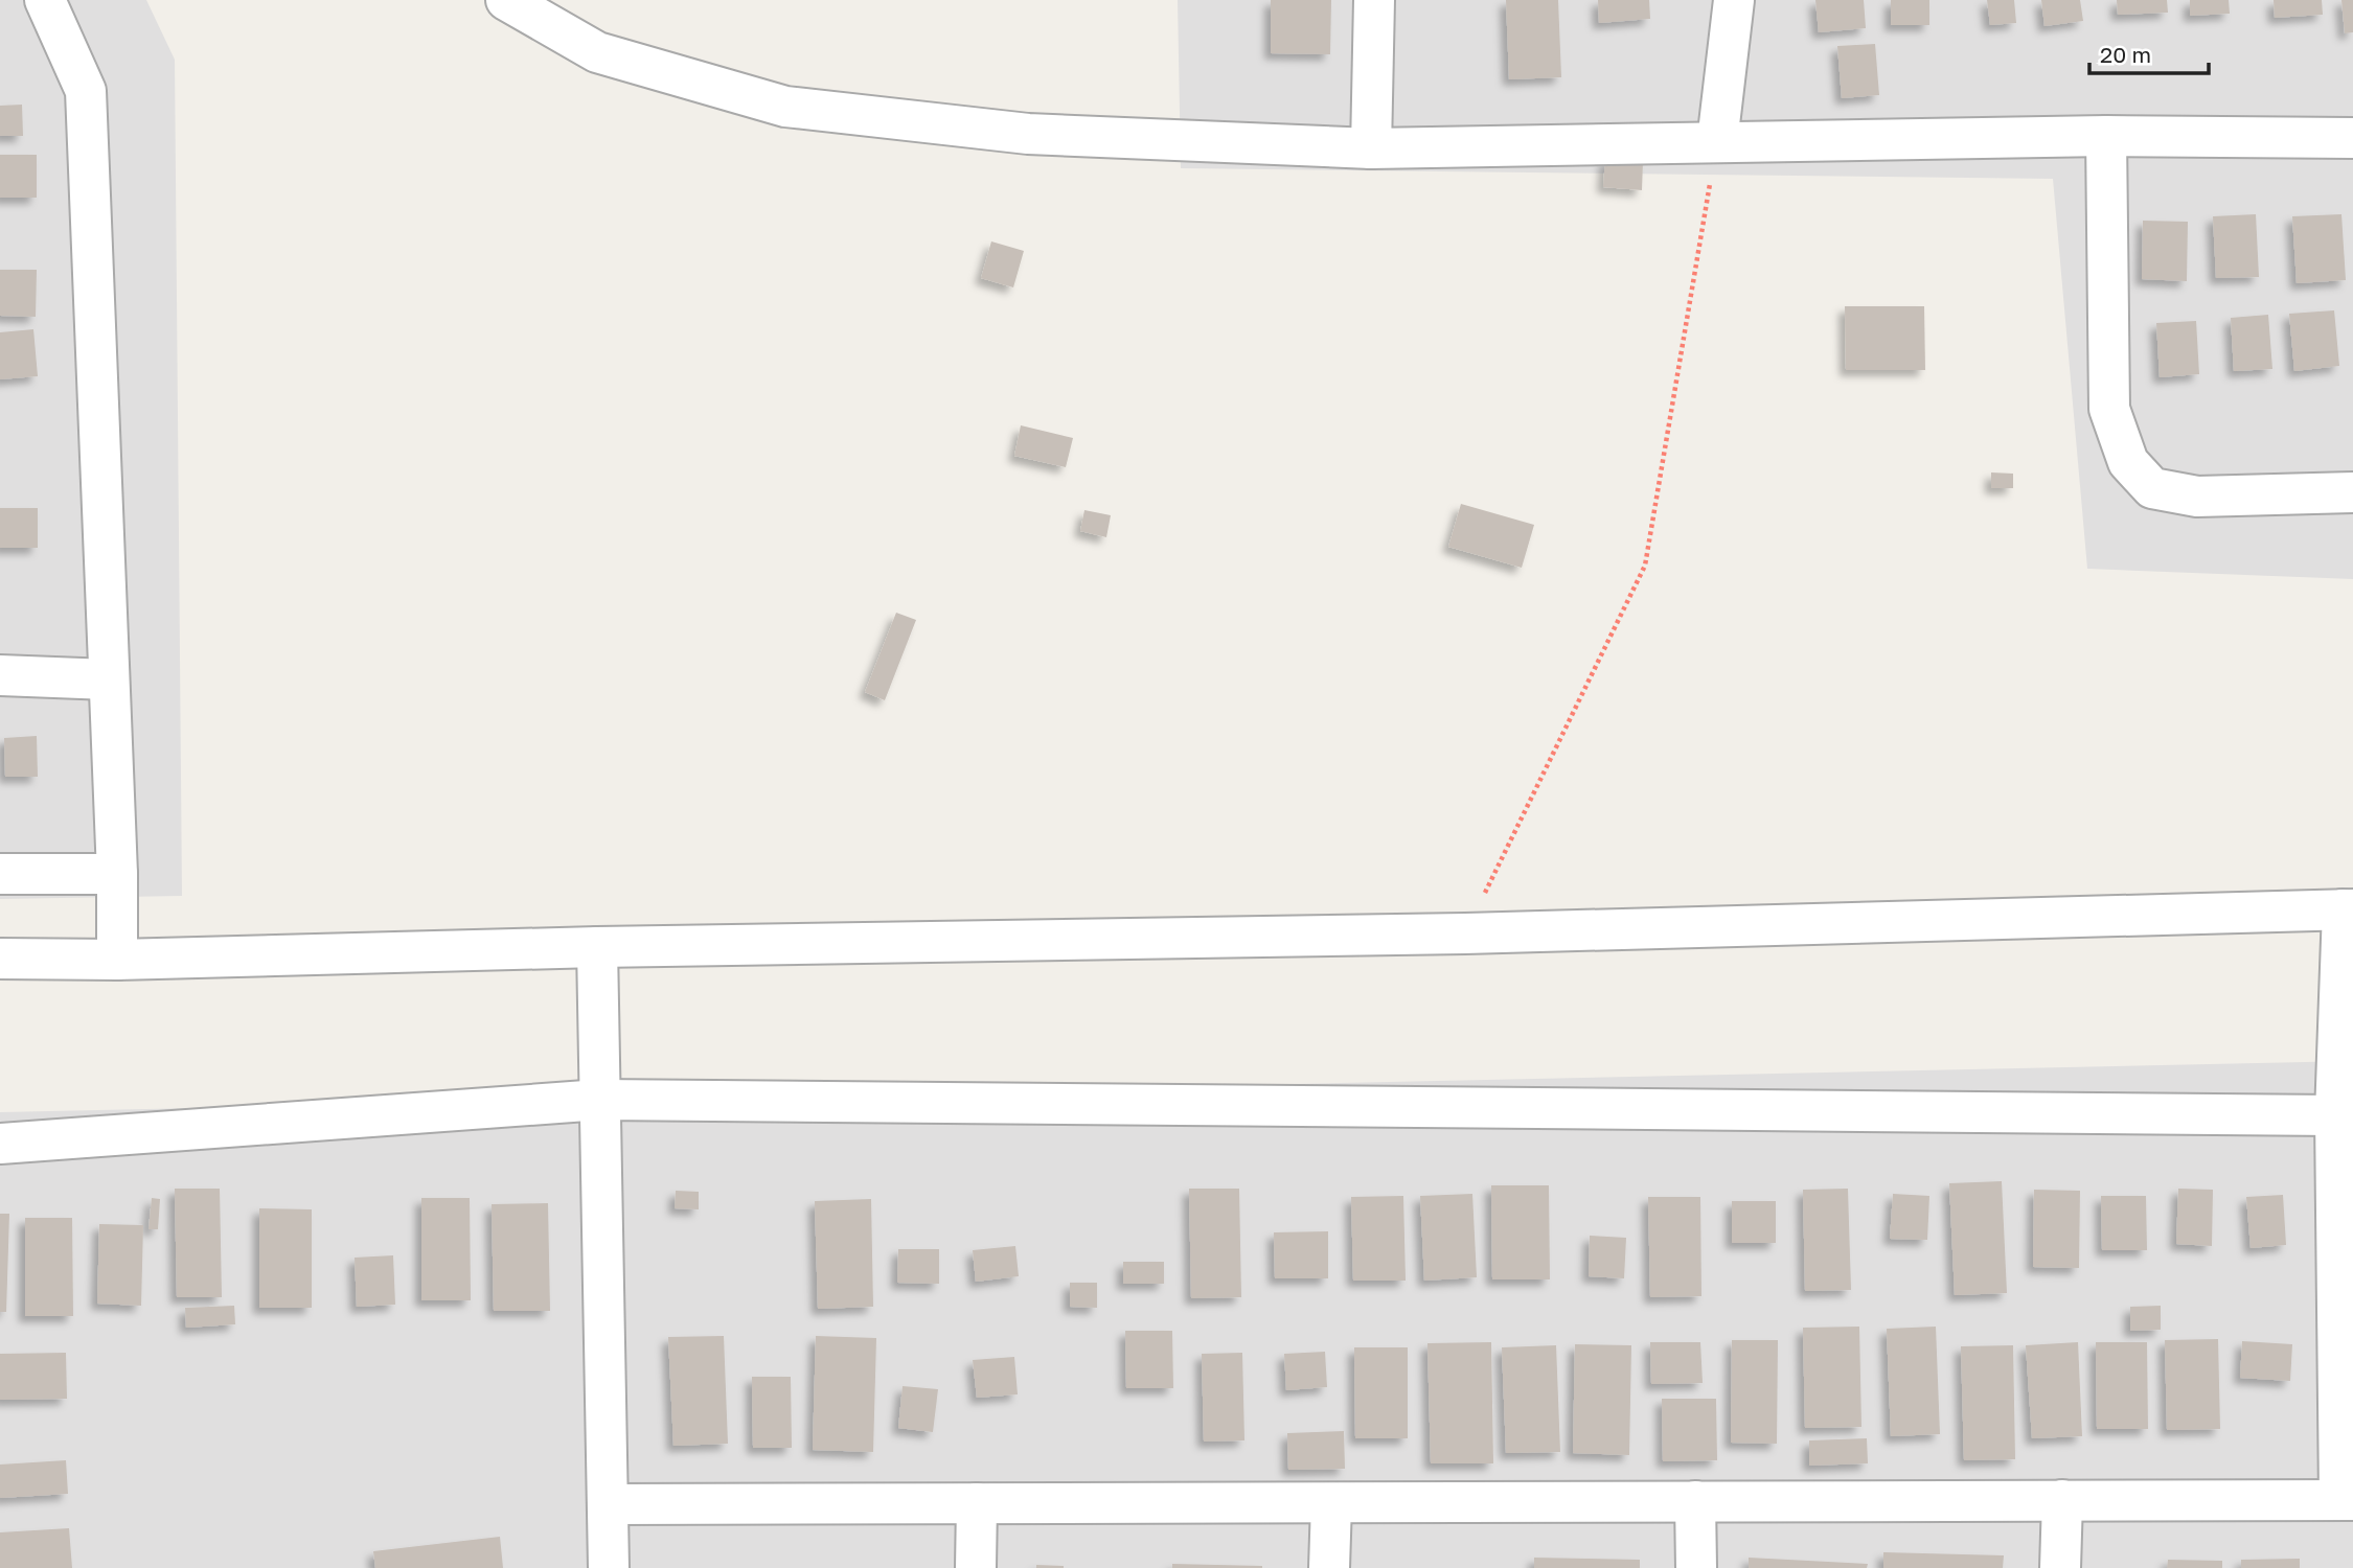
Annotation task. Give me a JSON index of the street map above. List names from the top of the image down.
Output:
{
  "scale_bar": "20 m"
}
